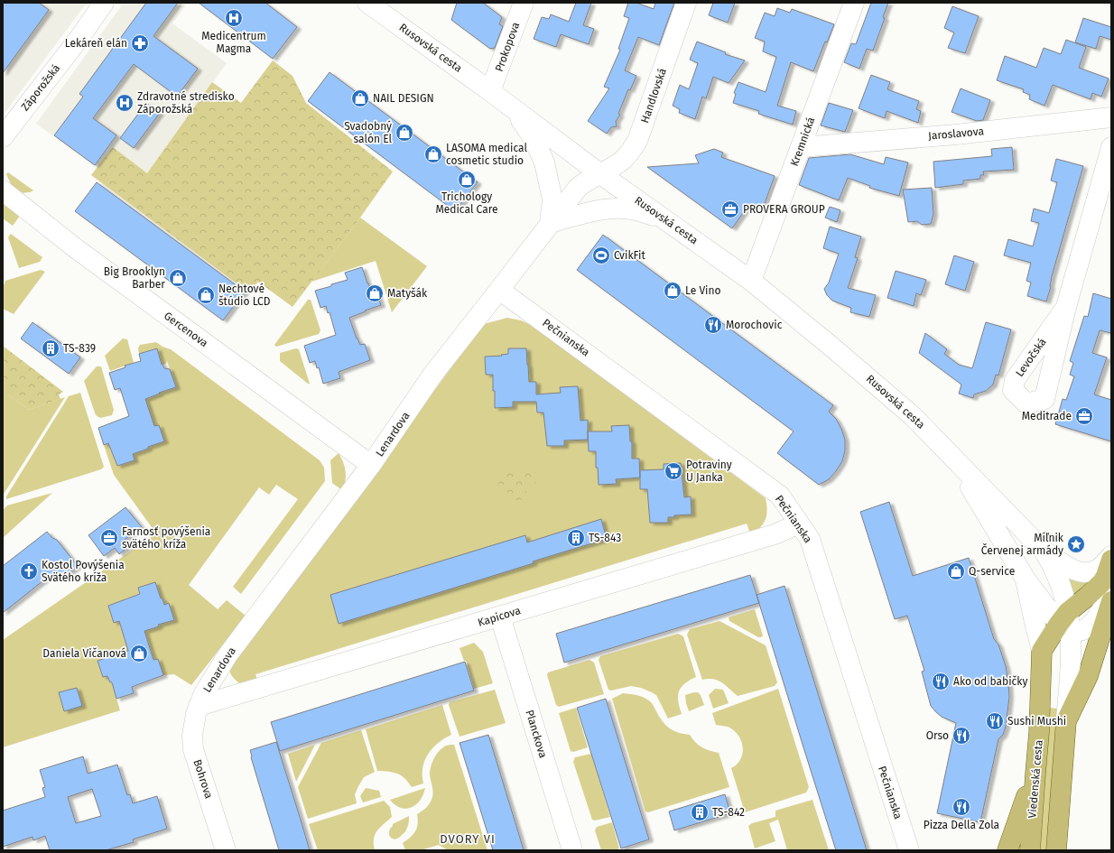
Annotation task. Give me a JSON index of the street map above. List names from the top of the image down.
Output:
{
  "streets": {
    "main road": ["Viedenská cesta"],
    "street": [
      "Prokopova",
      "Rusovská cesta",
      "Záporožská",
      "Handlovská",
      "Jaroslavova",
      "Kremnická",
      "Gercenova",
      "Pečnianska",
      "Lenardova",
      "Kapicova",
      "Planckova",
      "Bohrova"
    ]
  },
  "crossings": [
    ["Prokopova", "Rusovská cesta"],
    ["Rusovská cesta", "Handlovská"],
    ["Rusovská cesta", "Kremnická"],
    ["Rusovská cesta", "Lenardova"],
    ["Rusovská cesta", "Viedenská cesta"],
    ["Handlovská", "Lenardova"],
    ["Jaroslavova", "Kremnická"],
    ["Gercenova", "Lenardova"],
    ["Pečnianska", "Lenardova"],
    ["Pečnianska", "Kapicova"],
    ["Lenardova", "Kapicova"],
    ["Lenardova", "Bohrova"],
    ["Kapicova", "Planckova"],
    ["Kapicova", "Bohrova"]
  ],
  "districts": ["DVORY VI"],
  "places": {
    "hospital": ["Medicentrum Magma", "Zdravotné stredisko Záporožská"],
    "pharmacy": ["Lekáreň elán"],
    "shop": [
      "NAIL DESIGN",
      "Svadobný salón El",
      "LASOMA medical cosmetic studio",
      "Trichology Medical Care",
      "Big Brooklyn Barber",
      "Le Vino",
      "Matyšák",
      "Nechtové štúdio LCD",
      "Q-service",
      "Daniela Vičanová"
    ],
    "office": ["PROVERA GROUP", "Meditrade", "Farnosť povýšenia svätého kríža"],
    "sports": ["CvikFit"],
    "restaurant": [
      "Morochovic",
      "Ako od babičky",
      "Sushi Mushi",
      "Orso",
      "Pizza Della Zola"
    ],
    "building": ["TS-839", "TS-843", "TS-842"],
    "supermarket": ["Potraviny U Janka"],
    "place": ["Míľnik Červenej armády"],
    "church": ["Kostol Povýšenia Svätého kríža"]
  }
}
